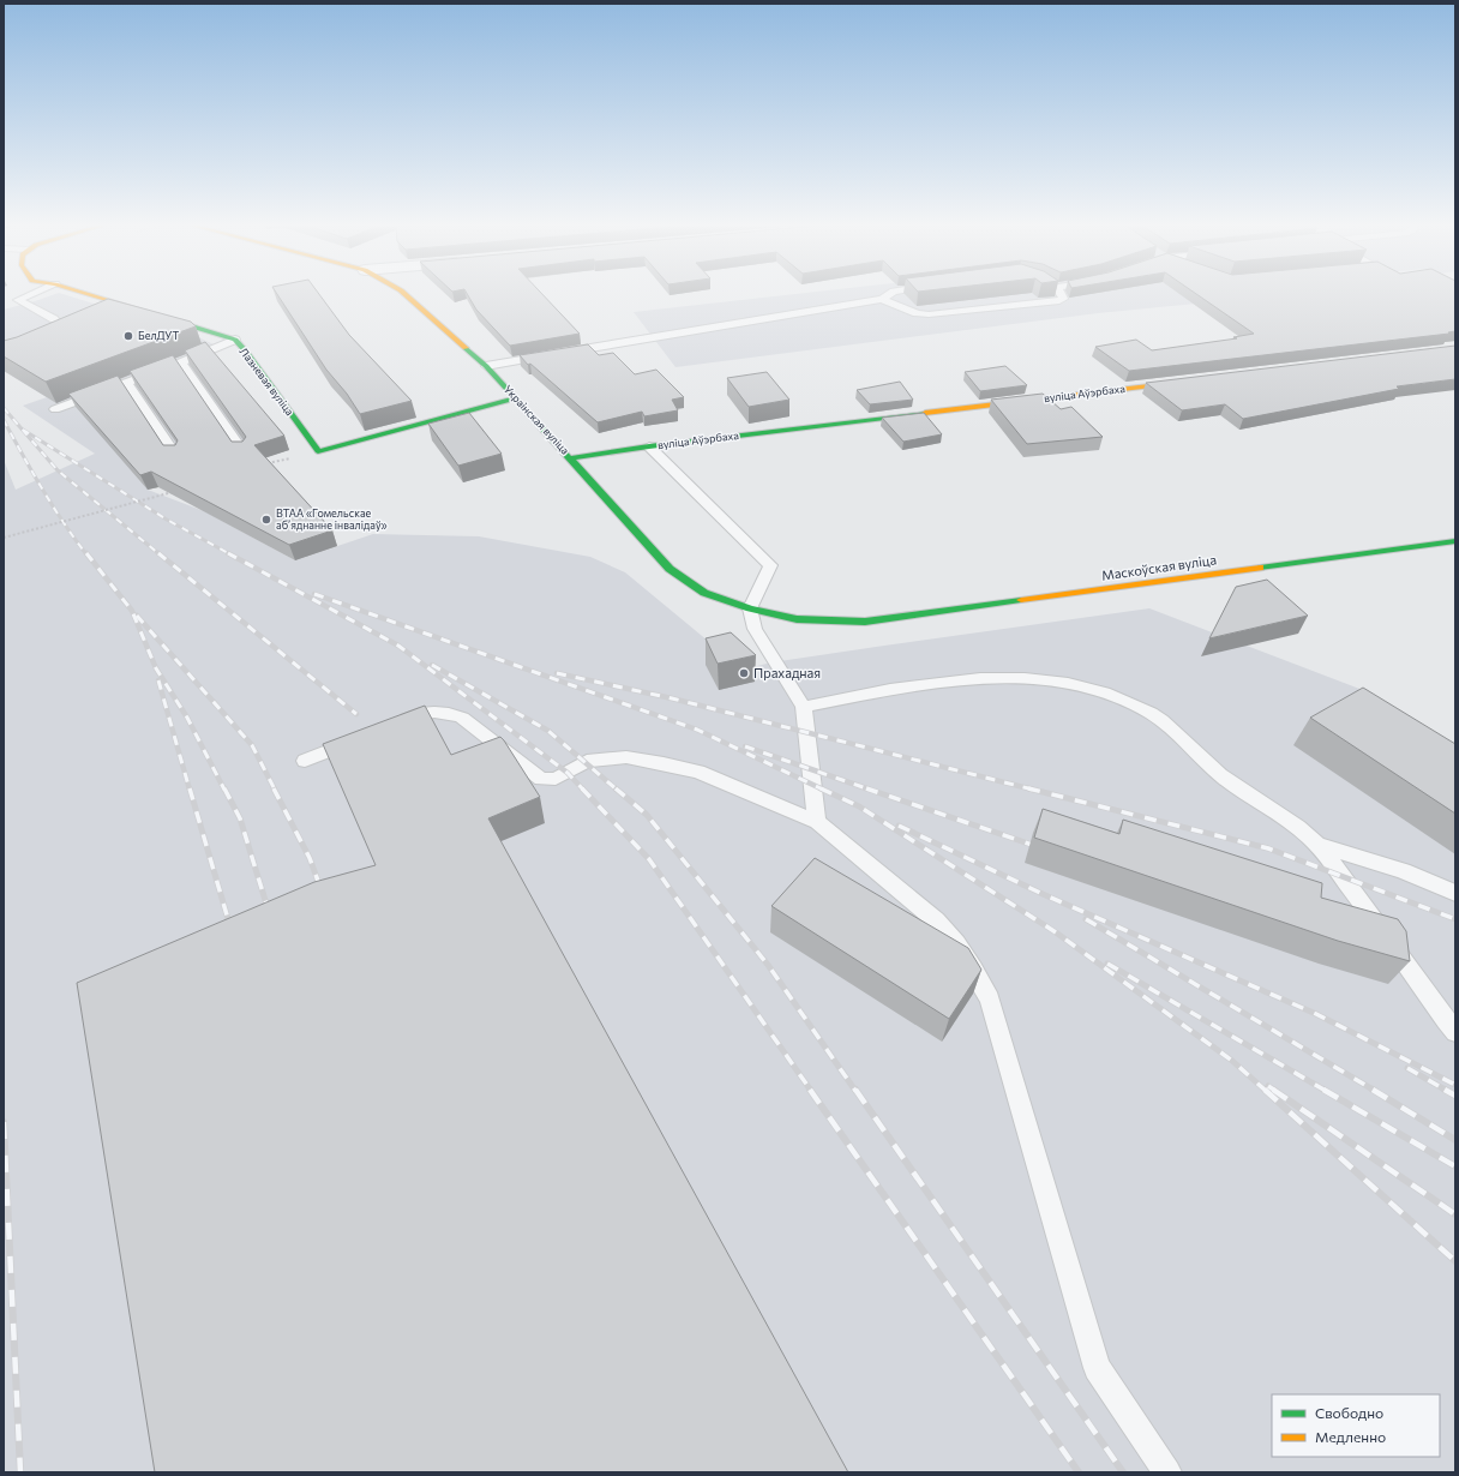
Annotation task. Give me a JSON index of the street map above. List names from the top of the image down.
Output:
{
  "streets": {
    "street": [
      "Лазневая вуліца",
      "вуліца Аўэрбаха",
      "Украінская вуліца",
      "Маскоўская вуліца"
    ]
  },
  "crossings": [
    ["Лазневая вуліца", "Украінская вуліца"],
    ["вуліца Аўэрбаха", "Украінская вуліца"],
    ["Украінская вуліца", "Маскоўская вуліца"]
  ],
  "places": ["БелДУТ", "ВТАА «Гомельскае абʼяднанне інвалідаў»", "Прахадная"],
  "legend": ["Свободно", "Медленно"]
}
